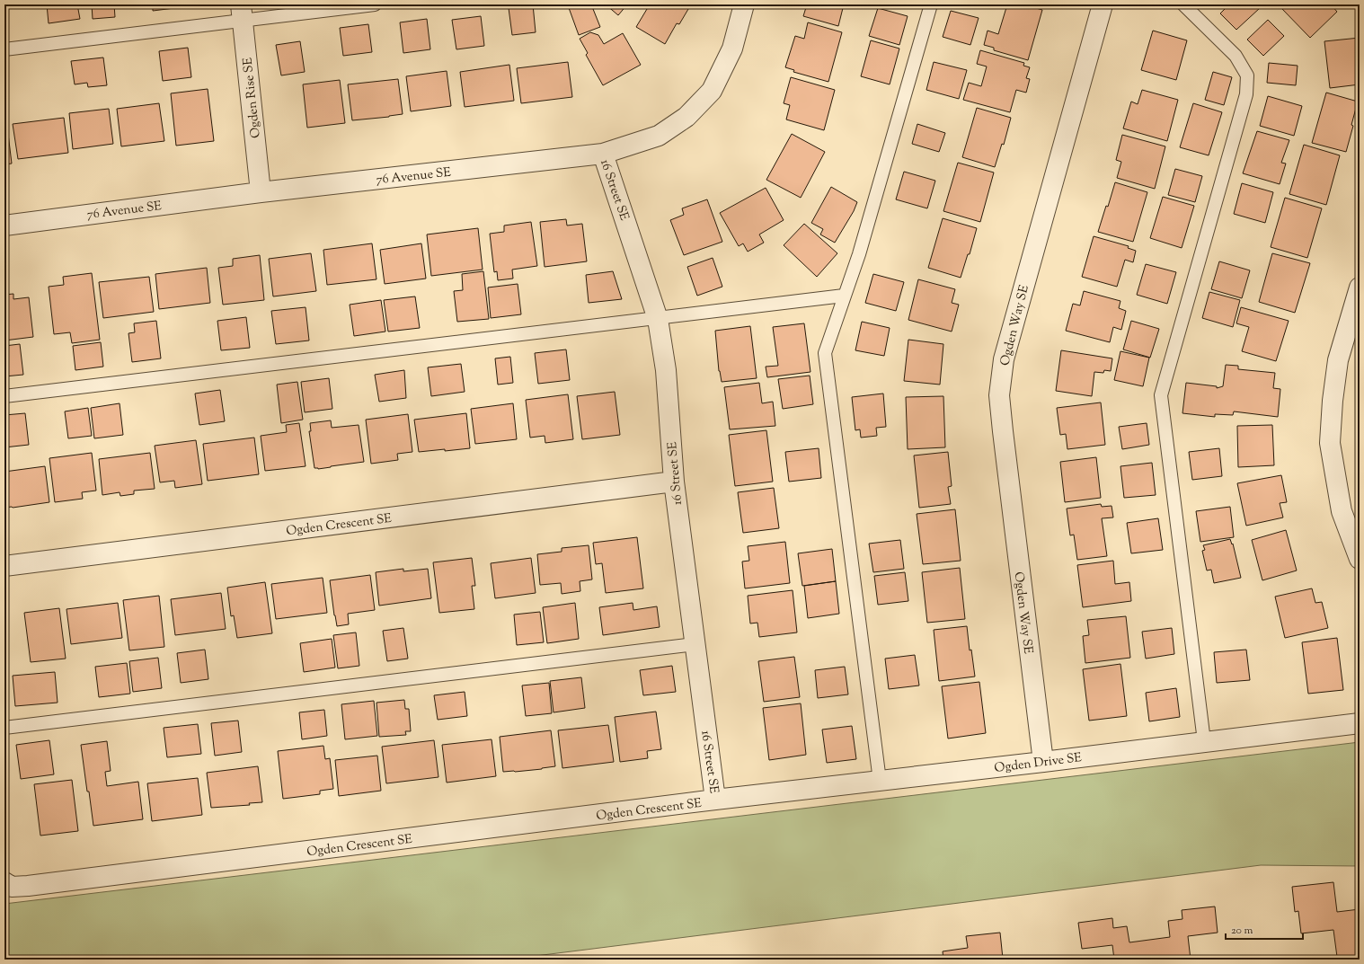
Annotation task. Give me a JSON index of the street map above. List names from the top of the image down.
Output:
{
  "streets": {
    "street": [
      "Ogden Rise SE",
      "76 Avenue SE",
      "16 Street SE",
      "Ogden Way SE",
      "Ogden Crescent SE",
      "Ogden Drive SE"
    ]
  },
  "crossings": [
    ["Ogden Rise SE", "76 Avenue SE"],
    ["76 Avenue SE", "16 Street SE"],
    ["16 Street SE", "Ogden Crescent SE"],
    ["16 Street SE", "Ogden Drive SE"],
    ["Ogden Way SE", "Ogden Drive SE"],
    ["Ogden Crescent SE", "Ogden Drive SE"]
  ],
  "scale_bar": "20 m"
}
